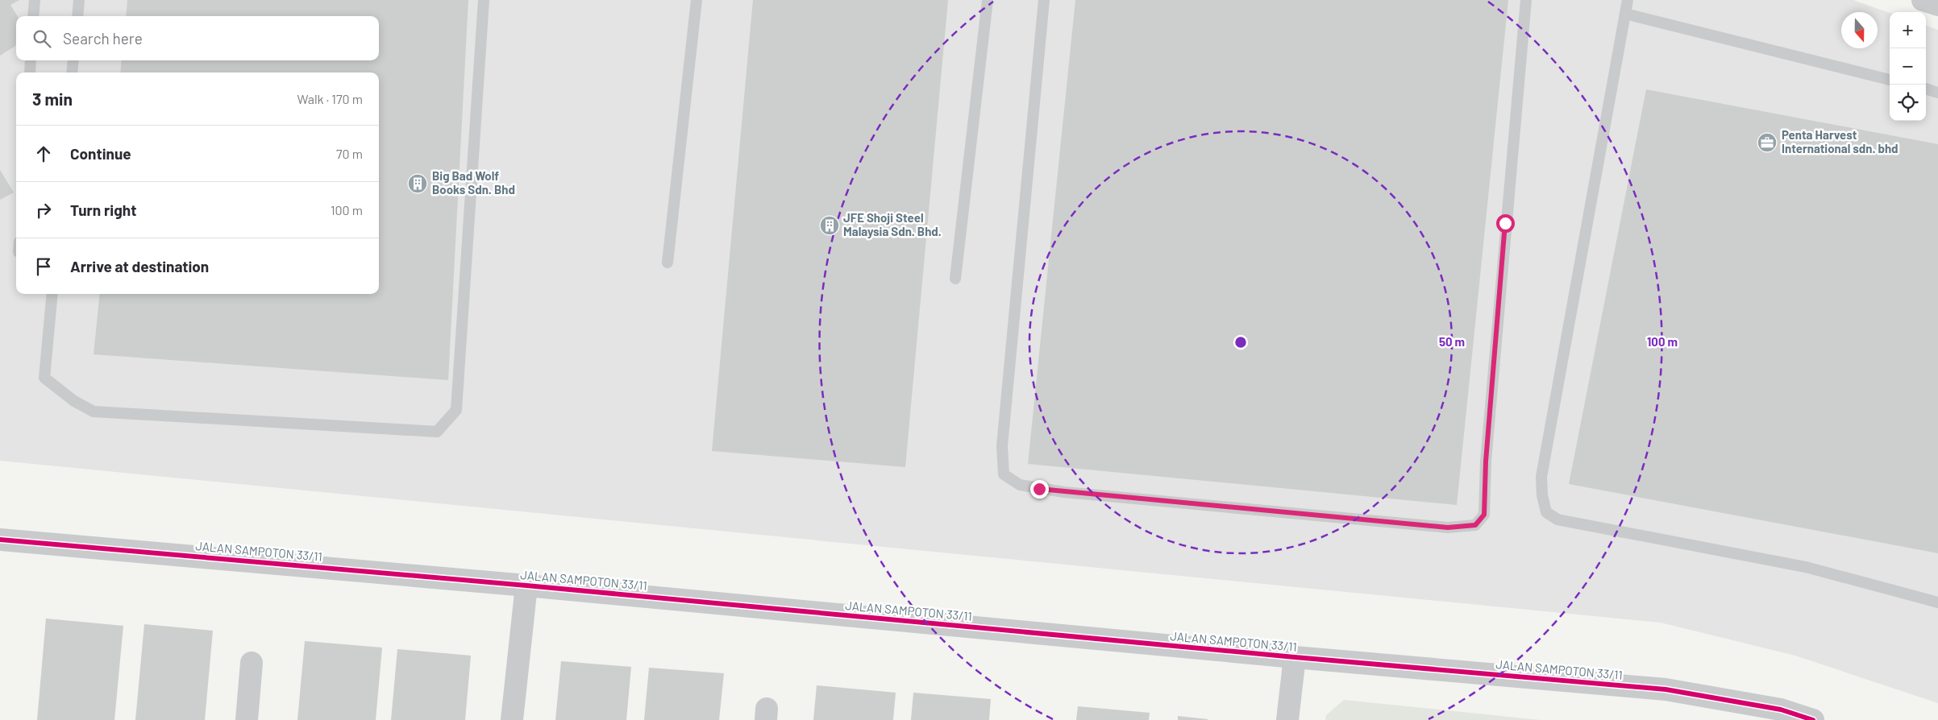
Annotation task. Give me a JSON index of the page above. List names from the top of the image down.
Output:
{
  "streets": {
    "street": ["JALAN SAMPOTON 33/11"]
  },
  "places": {
    "office": ["Penta Harvest International sdn. bhd"],
    "building": ["Big Bad Wolf Books Sdn. Bhd", "JFE Shoji Steel Malaysia Sdn. Bhd."]
  },
  "north": "bottom",
  "page": {
    "map_buttons": ["+", "−"],
    "search": "Search here",
    "heading": ["3 min", "Walk · 170 m"],
    "list": [
      ["Continue", "70 m"],
      ["Turn right", "100 m"],
      "Arrive at destination"
    ]
  },
  "rings": ["50 m", "100 m"]
}
